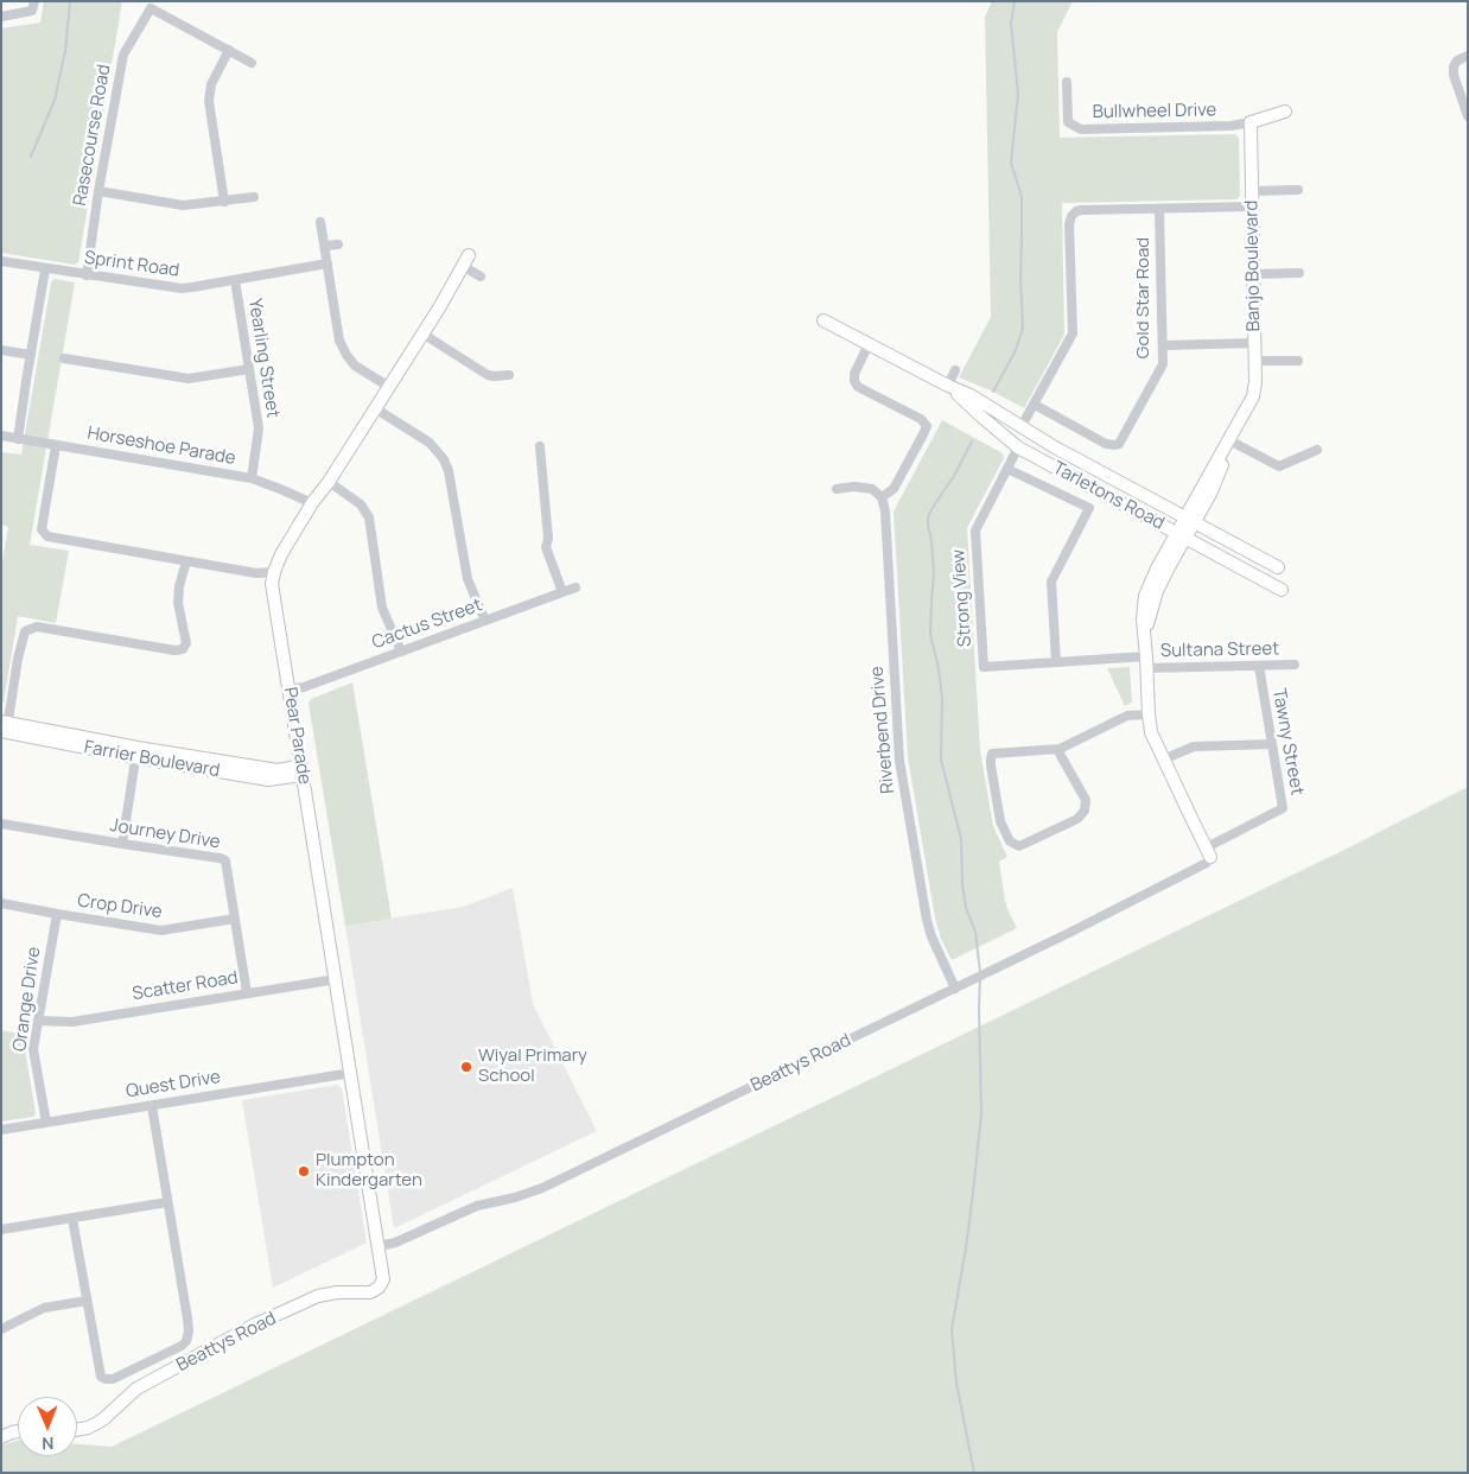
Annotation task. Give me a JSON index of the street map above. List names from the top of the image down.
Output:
{
  "streets": {
    "street": [
      "Bullwheel Drive",
      "Rasecourse Road",
      "Sprint Road",
      "Banjo Boulevard",
      "Gold Star Road",
      "Yearling Street",
      "Horseshoe Parade",
      "Tarletons Road",
      "Strong View",
      "Cactus Street",
      "Sultana Street",
      "Riverbend Drive",
      "Pear Parade",
      "Tawny Street",
      "Farrier Boulevard",
      "Journey Drive",
      "Crop Drive",
      "Scatter Road",
      "Orange Drive",
      "Beattys Road",
      "Quest Drive"
    ]
  },
  "crossings": [
    ["Bullwheel Drive", "Banjo Boulevard"],
    ["Rasecourse Road", "Sprint Road"],
    ["Sprint Road", "Yearling Street"],
    ["Banjo Boulevard", "Tarletons Road"],
    ["Banjo Boulevard", "Strong View"],
    ["Banjo Boulevard", "Sultana Street"],
    ["Banjo Boulevard", "Tawny Street"],
    ["Banjo Boulevard", "Beattys Road"],
    ["Yearling Street", "Horseshoe Parade"],
    ["Horseshoe Parade", "Pear Parade"],
    ["Tarletons Road", "Strong View"],
    ["Strong View", "Sultana Street"],
    ["Cactus Street", "Pear Parade"],
    ["Sultana Street", "Tawny Street"],
    ["Riverbend Drive", "Beattys Road"],
    ["Pear Parade", "Farrier Boulevard"],
    ["Pear Parade", "Scatter Road"],
    ["Pear Parade", "Beattys Road"],
    ["Pear Parade", "Quest Drive"],
    ["Tawny Street", "Beattys Road"],
    ["Journey Drive", "Crop Drive"],
    ["Journey Drive", "Scatter Road"],
    ["Crop Drive", "Orange Drive"],
    ["Scatter Road", "Orange Drive"],
    ["Orange Drive", "Quest Drive"]
  ],
  "places": ["Wiyal Primary School", "Plumpton Kindergarten"],
  "north": "bottom"
}
